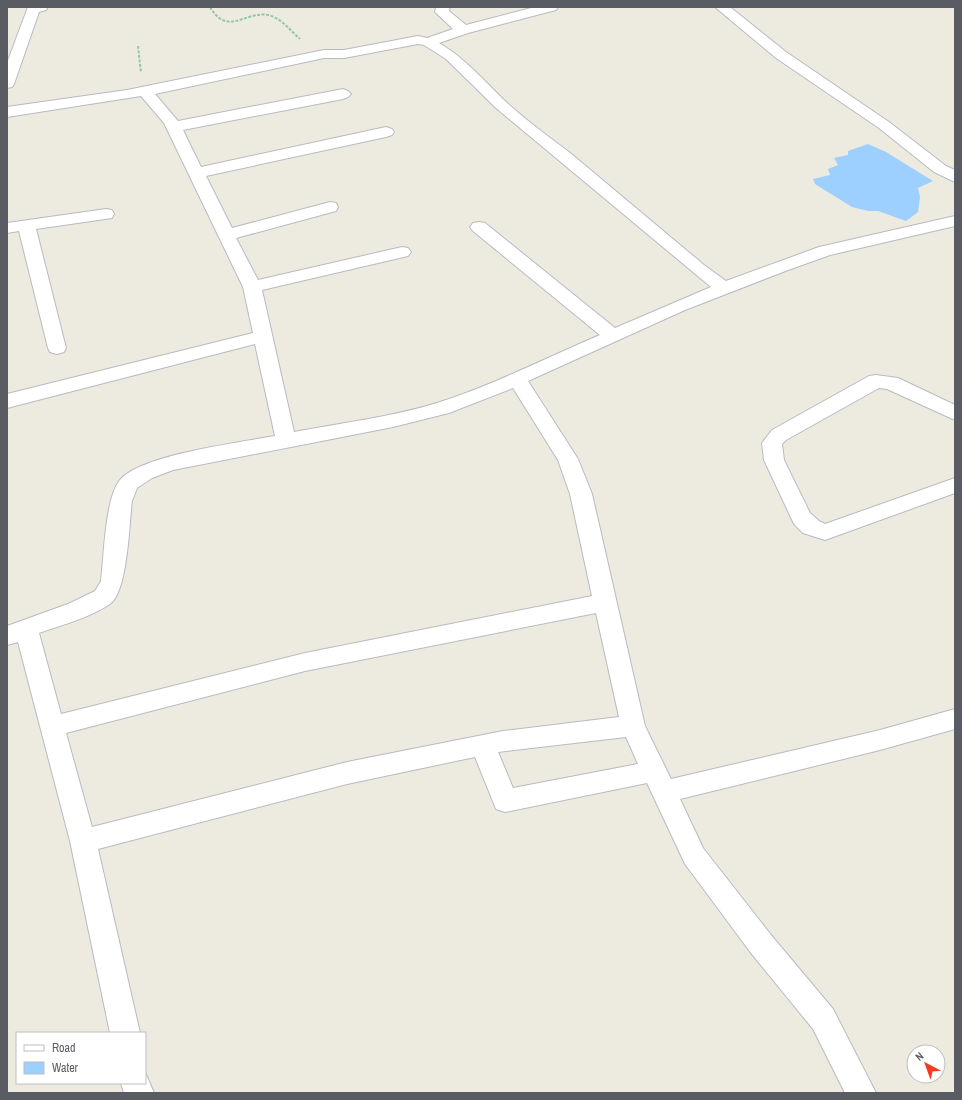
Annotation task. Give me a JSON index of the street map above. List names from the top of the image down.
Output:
{
  "legend": ["Road", "Water"],
  "north": "top left"
}
